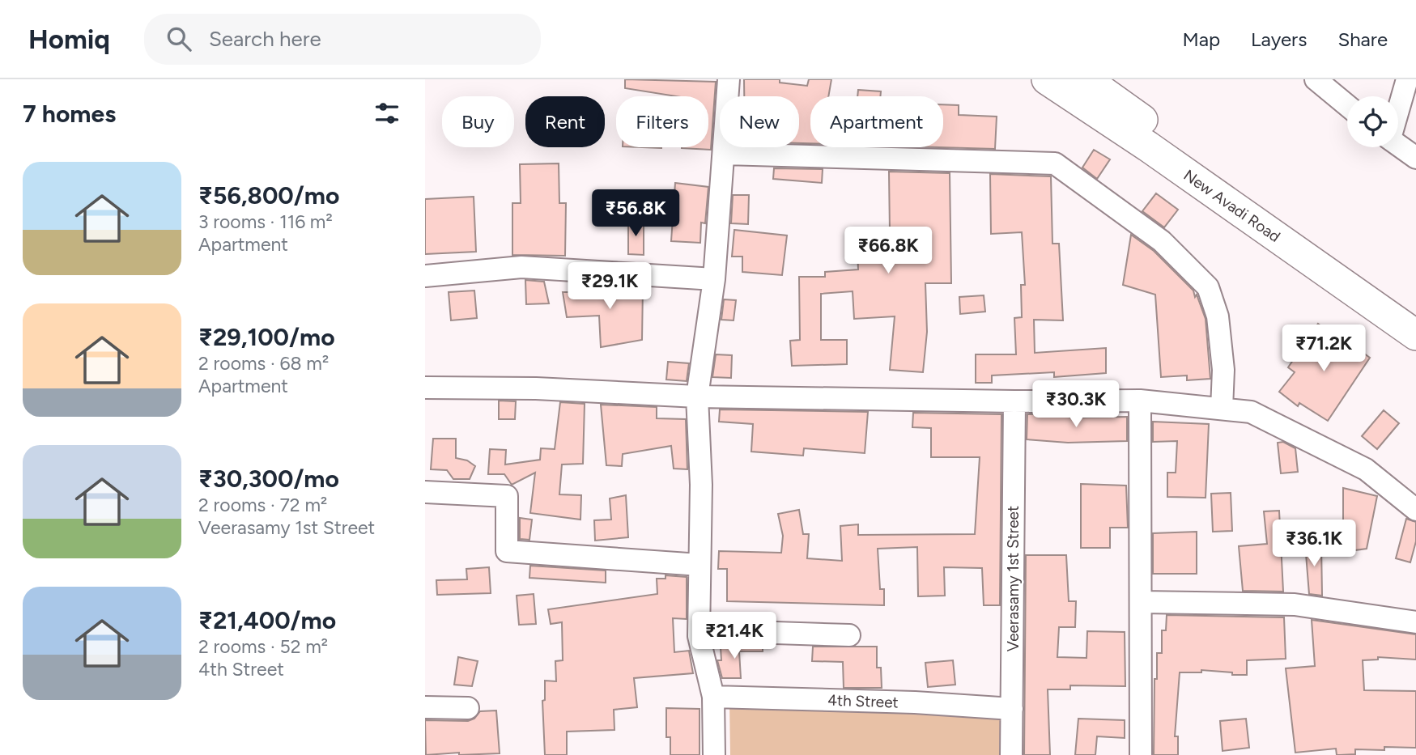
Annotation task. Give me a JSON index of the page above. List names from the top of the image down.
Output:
{
  "streets": {
    "main road": ["New Avadi Road"],
    "street": ["Veerasamy 1st Street", "4th Street"]
  },
  "crossings": [
    ["Veerasamy 1st Street", "4th Street"]
  ],
  "page": {
    "header": "Homiq",
    "search": "Search here",
    "nav": ["Map", "Layers", "Share"],
    "heading": "7 homes",
    "chip": [
      "Buy",
      "Rent",
      "Filters",
      "New",
      "Apartment"
    ],
    "list": [
      {
        "name": "₹56,800/mo",
        "note": "3 rooms · 116 m² · Apartment"
      },
      {
        "name": "₹29,100/mo",
        "note": "2 rooms · 68 m² · Apartment"
      },
      {
        "name": "₹30,300/mo",
        "note": "2 rooms · 72 m² · Veerasamy 1st Street"
      },
      {
        "name": "₹21,400/mo",
        "note": "2 rooms · 52 m² · 4th Street"
      }
    ],
    "price": [
      "₹56.8K",
      "₹66.8K",
      "₹29.1K",
      "₹71.2K",
      "₹30.3K",
      "₹36.1K",
      "₹21.4K"
    ]
  }
}
